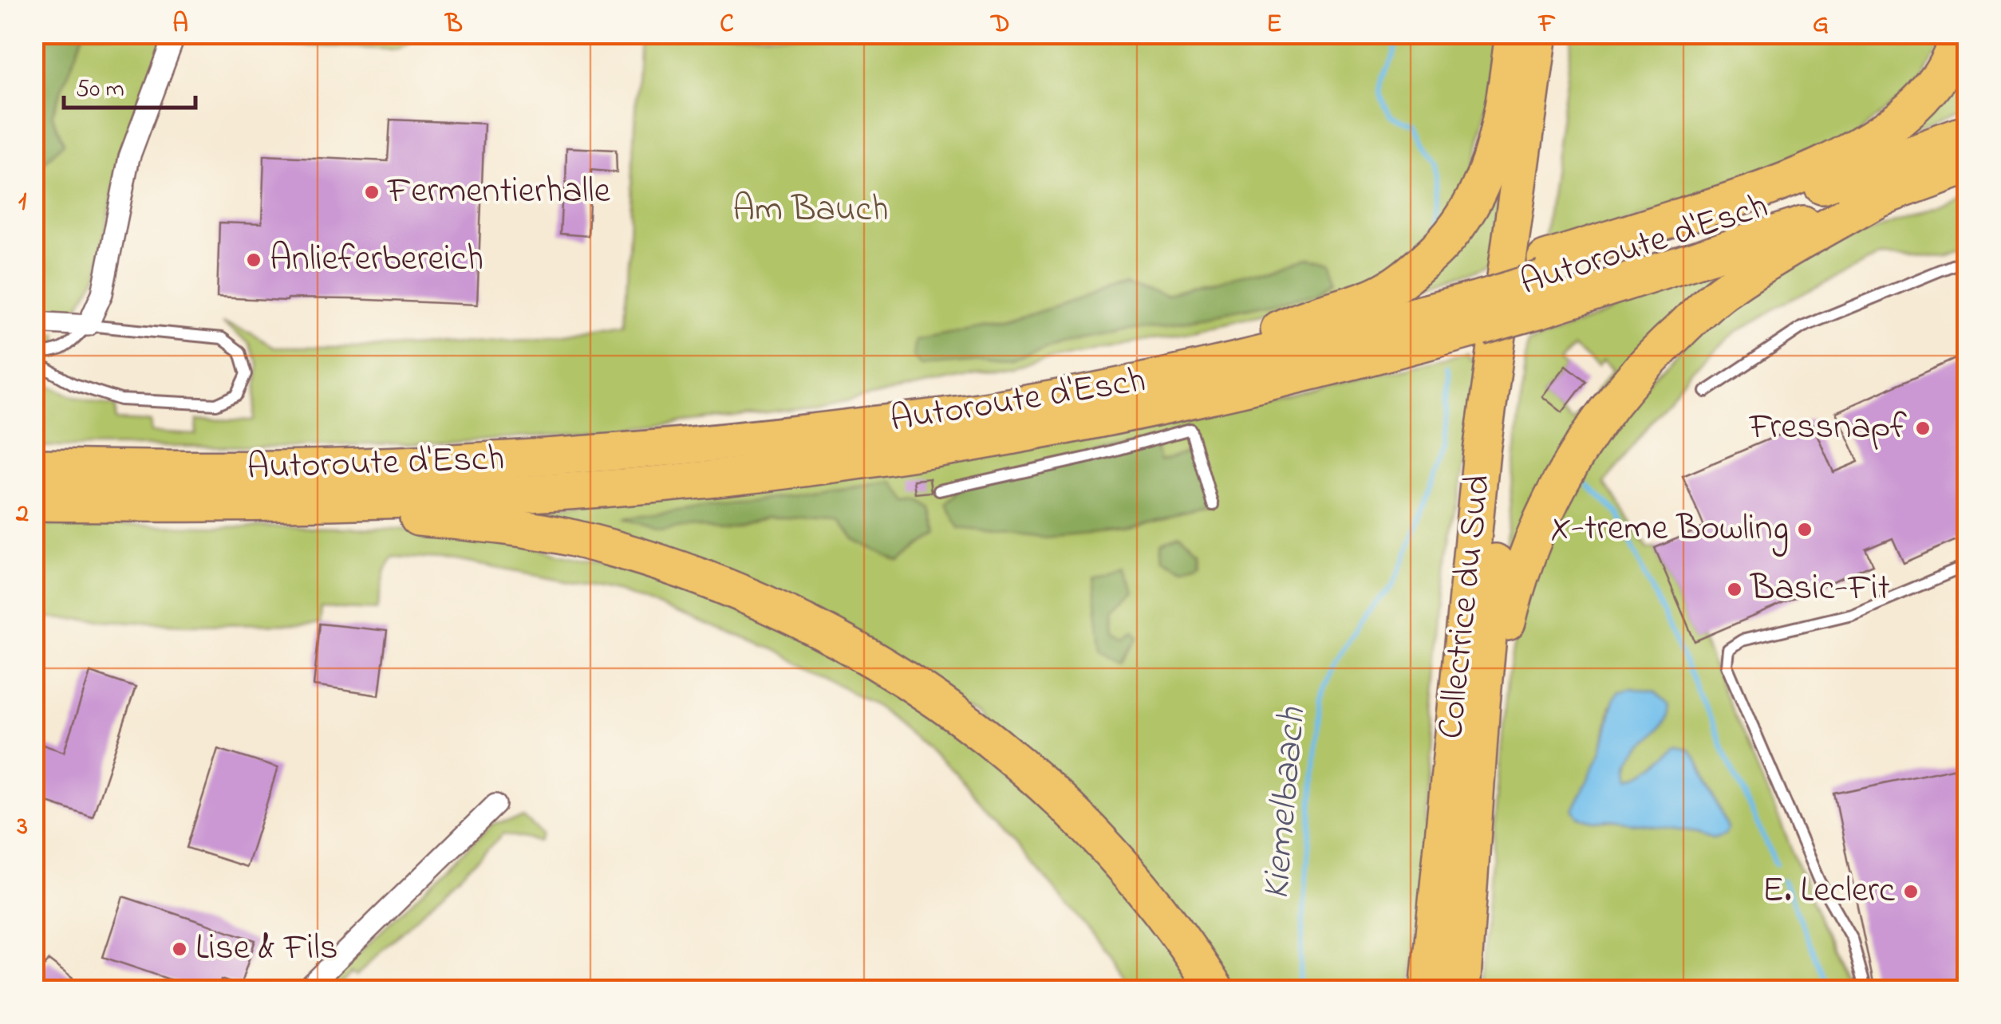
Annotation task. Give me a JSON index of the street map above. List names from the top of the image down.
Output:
{
  "streets": {
    "highway": ["Autoroute d'Esch", "Collectrice du Sud"]
  },
  "water": ["Kiemelbaach"],
  "parks": ["Am Bauch"],
  "places": [
    "Fermentierhalle",
    "Anlieferbereich",
    "Fressnapf",
    "X-treme Bowling",
    "Basic-Fit",
    "E. Leclerc",
    "Lise & Fils"
  ],
  "scale_bar": "50 m",
  "grid": {
    "columns": [
      "A",
      "B",
      "C",
      "D",
      "E",
      "F",
      "G"
    ],
    "rows": ["1", "2", "3"]
  }
}
